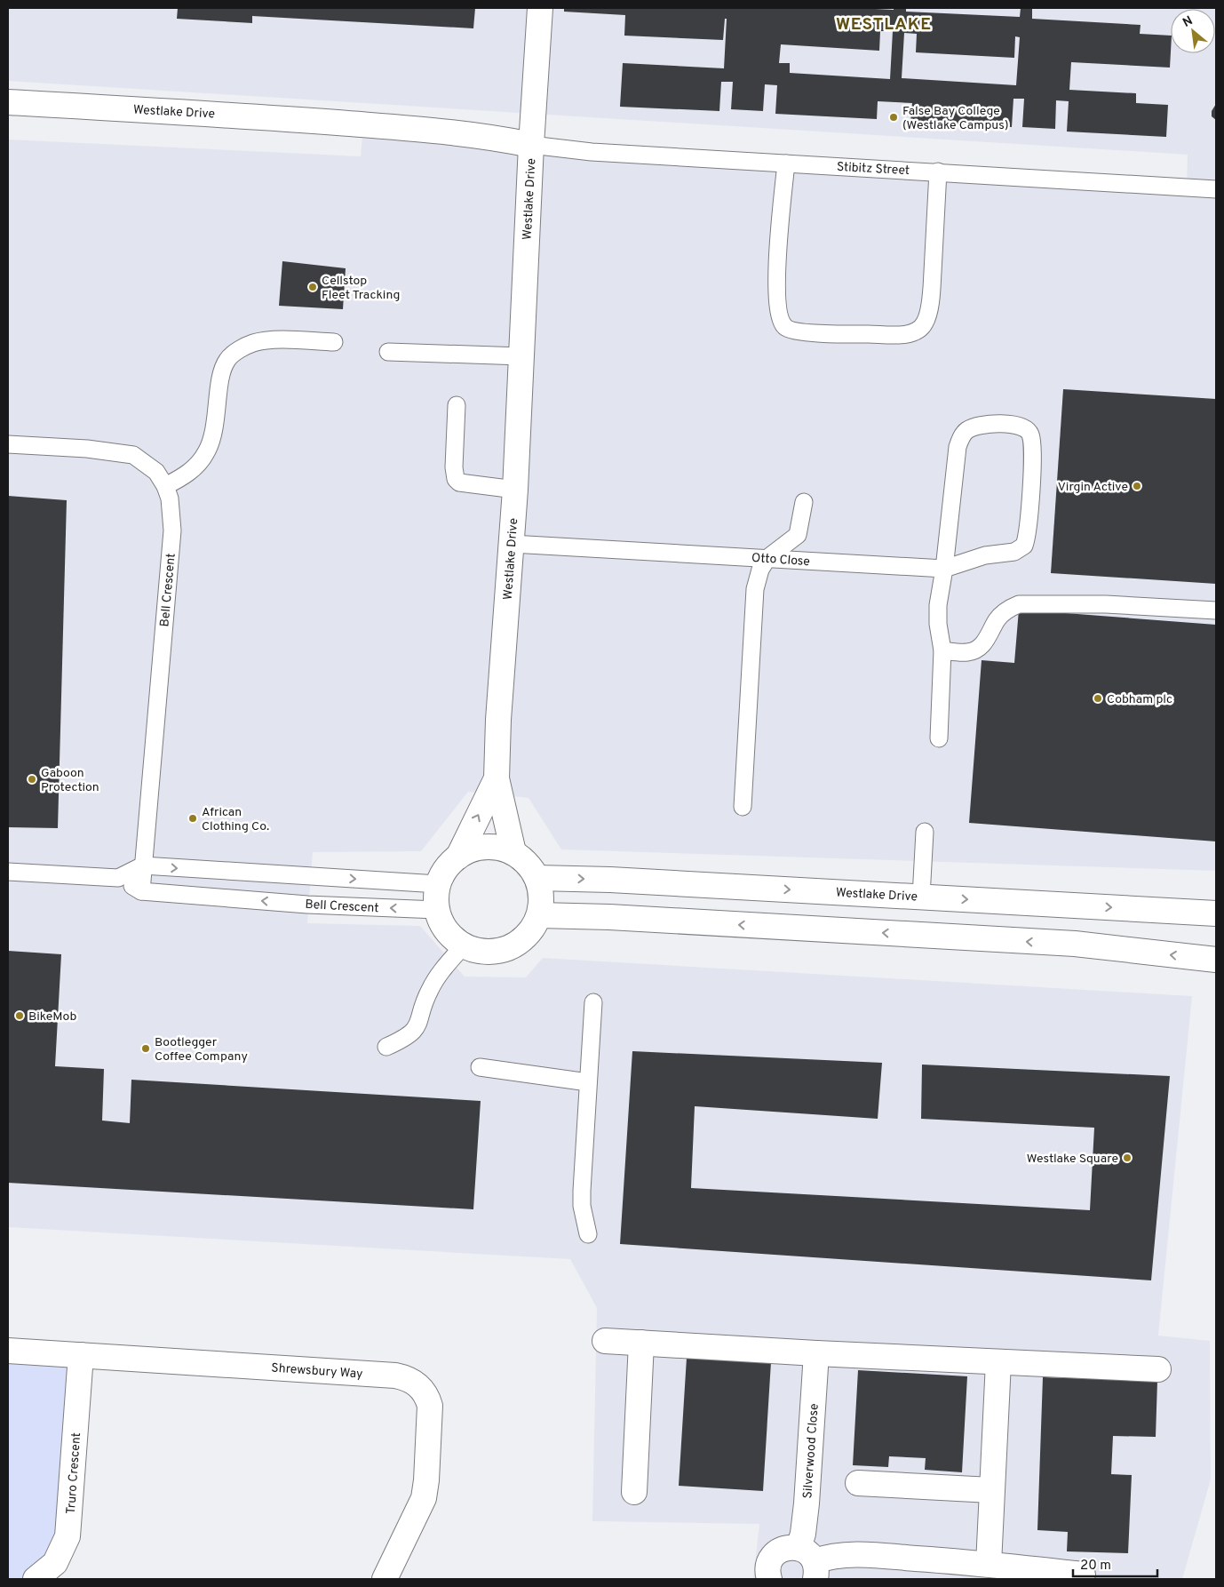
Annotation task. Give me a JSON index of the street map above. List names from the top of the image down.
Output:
{
  "streets": {
    "street": [
      "Westlake Drive",
      "Shrewsbury Way",
      "Silverwood Close",
      "Truro Crescent"
    ],
    "lane": ["Stibitz Street", "Otto Close", "Bell Crescent"]
  },
  "crossings": [
    ["Westlake Drive", "Stibitz Street"],
    ["Westlake Drive", "Otto Close"],
    ["Westlake Drive", "Bell Crescent"],
    ["Shrewsbury Way", "Truro Crescent"]
  ],
  "districts": ["WESTLAKE"],
  "places": [
    "False Bay College (Westlake Campus)",
    "Cellstop Fleet Tracking",
    "Virgin Active",
    "Cobham plc",
    "Gaboon Protection",
    "African Clothing Co.",
    "BikeMob",
    "Bootlegger Coffee Company",
    "Westlake Square"
  ],
  "scale_bar": "20 m",
  "north": "top left"
}
